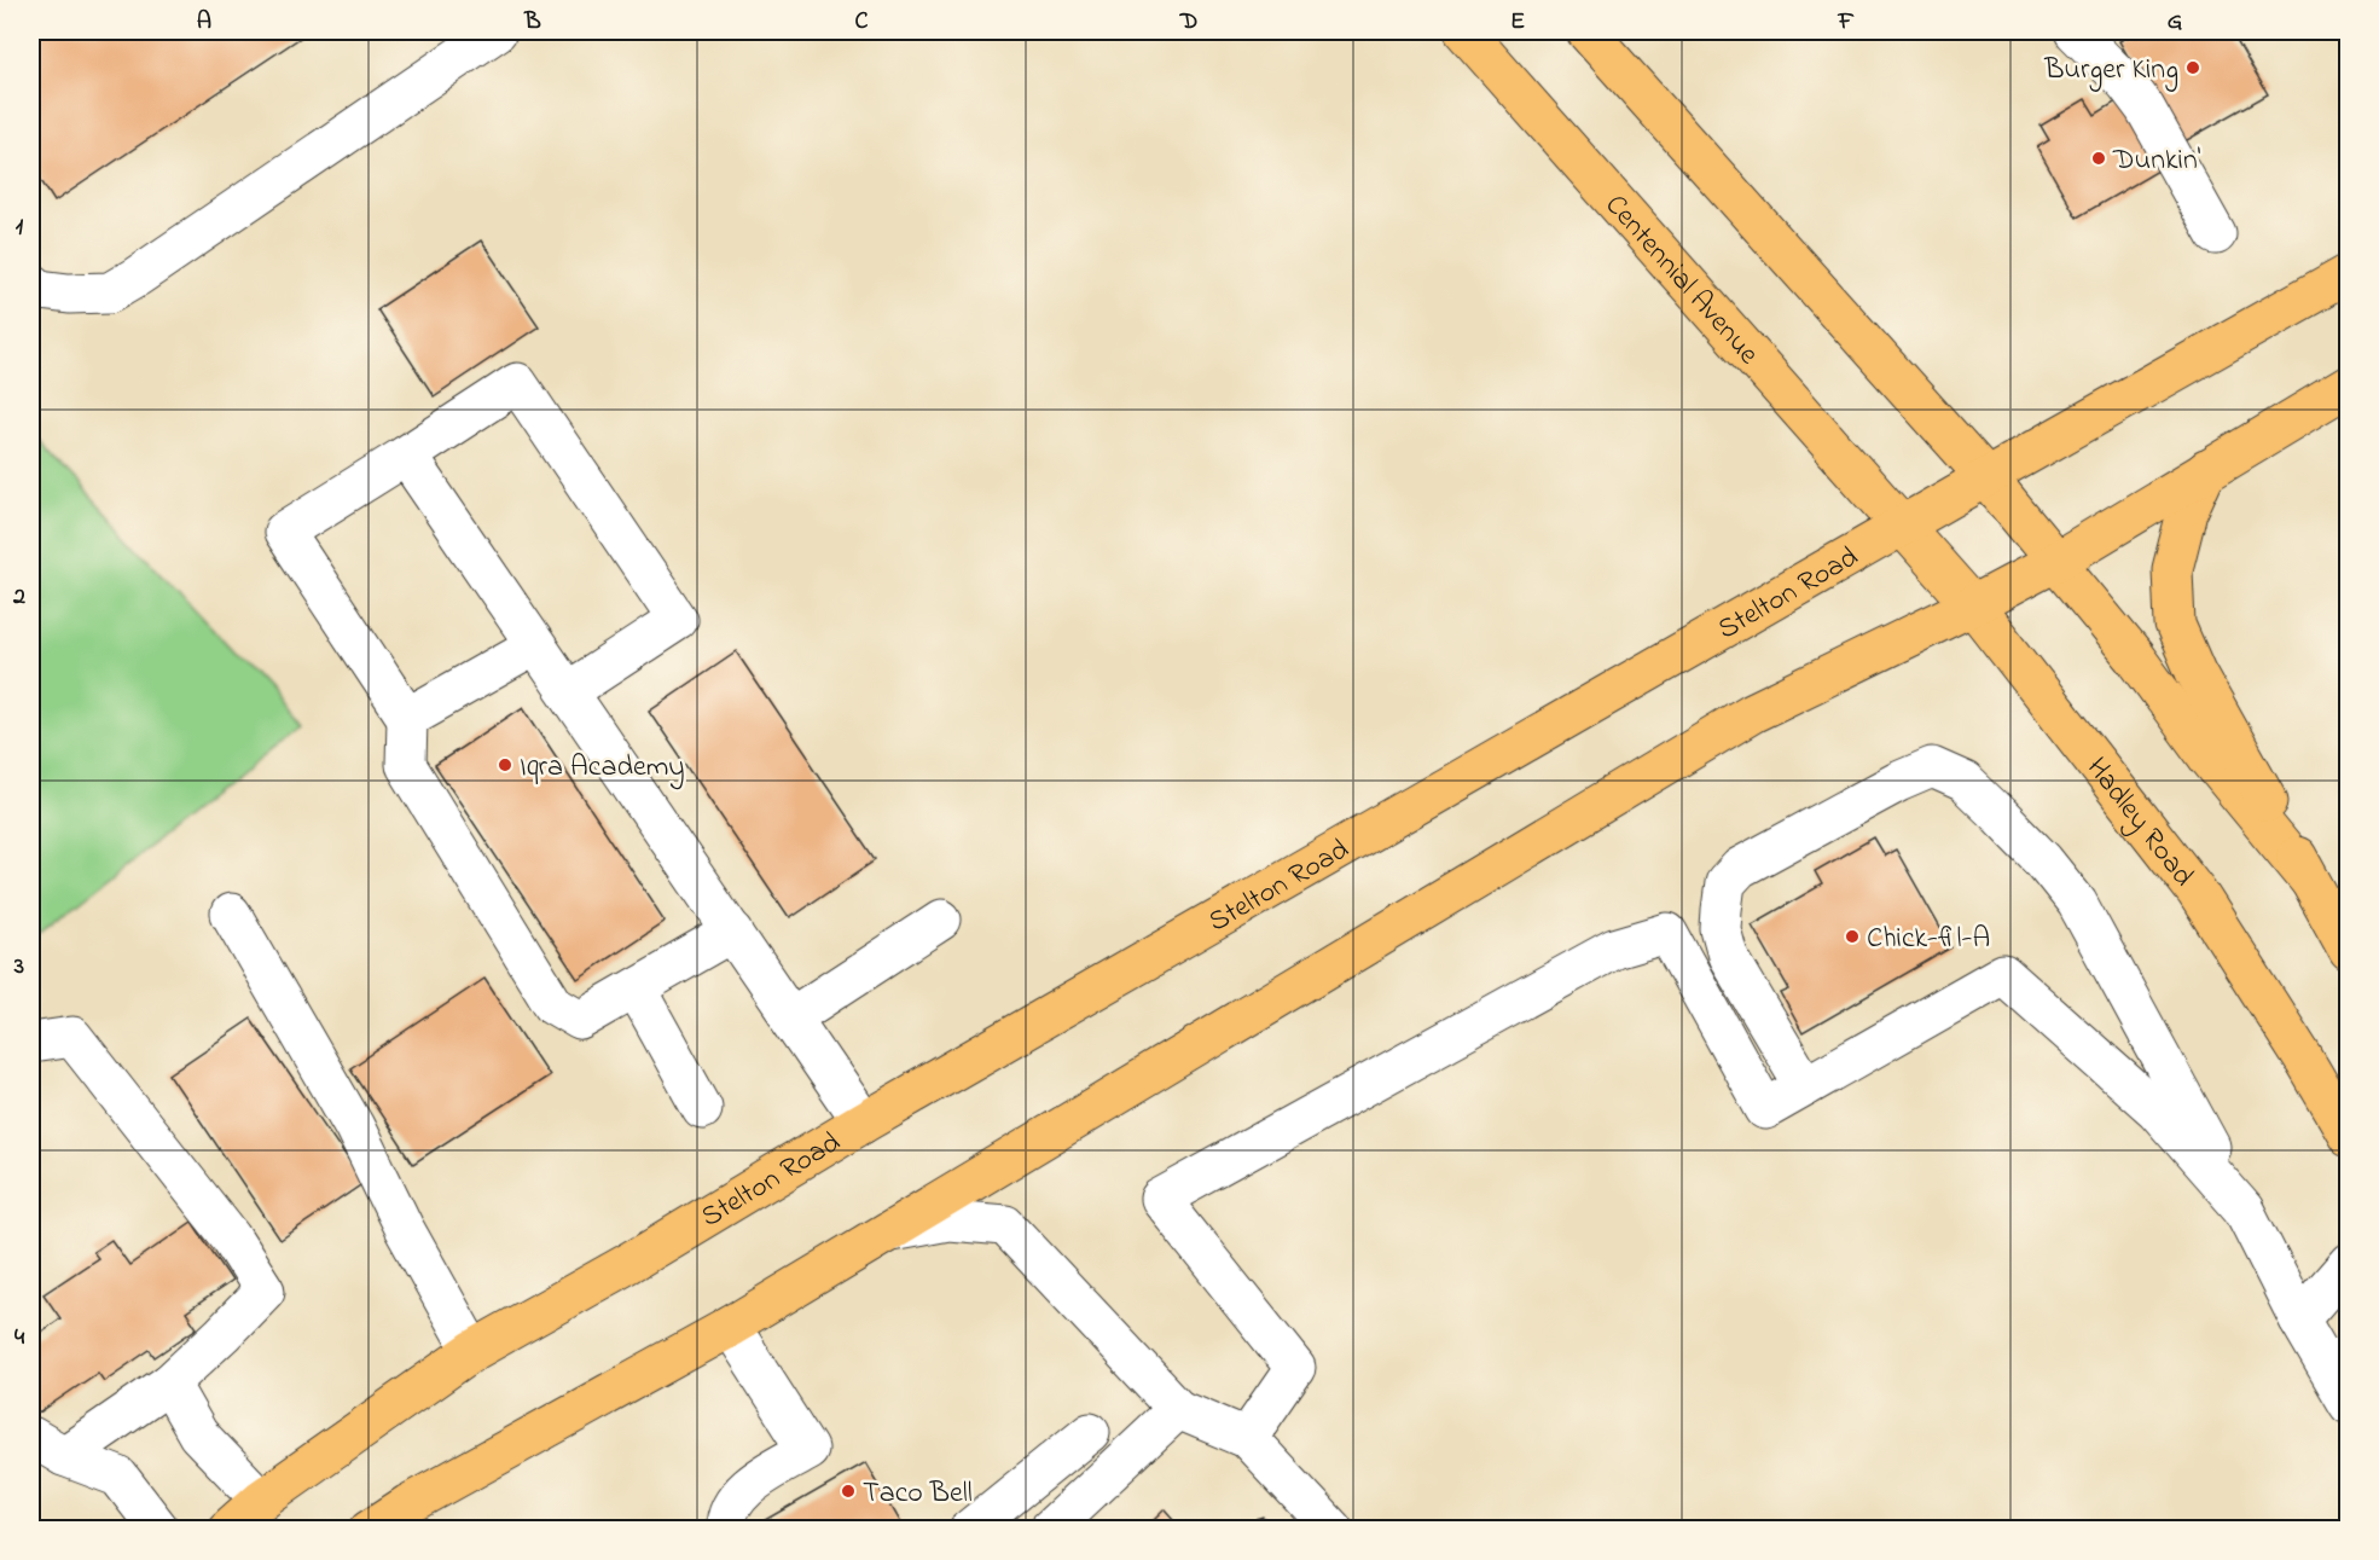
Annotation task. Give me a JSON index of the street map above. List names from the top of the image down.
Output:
{
  "streets": {
    "main road": ["Centennial Avenue", "Stelton Road", "Hadley Road"]
  },
  "crossings": [
    ["Centennial Avenue", "Stelton Road"],
    ["Centennial Avenue", "Hadley Road"],
    ["Stelton Road", "Hadley Road"]
  ],
  "places": [
    "Burger King",
    "Dunkin'",
    "Iqra Academy",
    "Chick-fil-A",
    "Taco Bell"
  ],
  "grid": {
    "columns": [
      "A",
      "B",
      "C",
      "D",
      "E",
      "F",
      "G"
    ],
    "rows": [
      "1",
      "2",
      "3",
      "4"
    ]
  }
}
